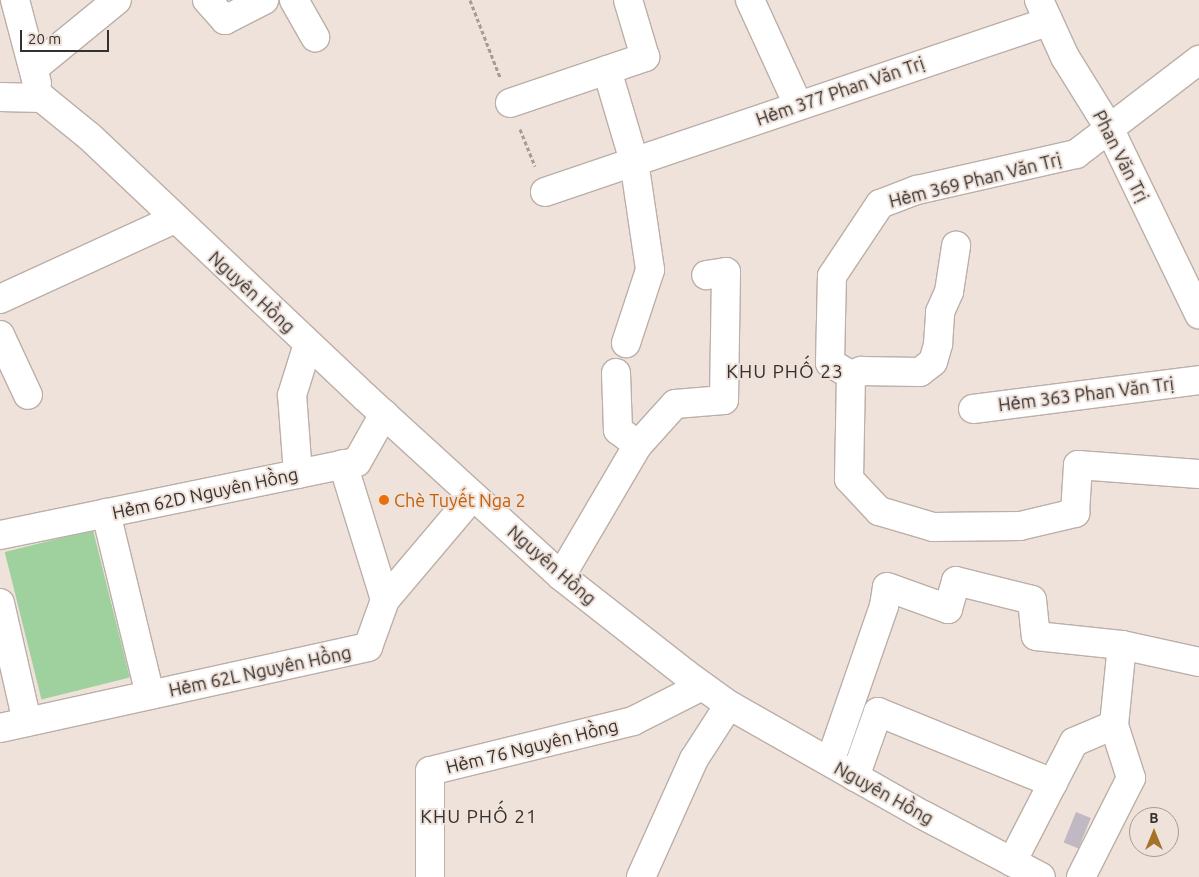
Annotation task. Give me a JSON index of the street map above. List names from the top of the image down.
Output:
{
  "streets": {
    "street": [
      "Hẻm 377 Phan Văn Trị",
      "Phan Văn Trị",
      "Hẻm 369 Phan Văn Trị",
      "Nguyên Hồng",
      "Hẻm 363 Phan Văn Trị",
      "Hẻm 62D Nguyên Hồng",
      "Hẻm 62L Nguyên Hồng",
      "Hẻm 76 Nguyên Hồng"
    ]
  },
  "crossings": [
    ["Hẻm 377 Phan Văn Trị", "Phan Văn Trị"],
    ["Phan Văn Trị", "Hẻm 369 Phan Văn Trị"],
    ["Nguyên Hồng", "Hẻm 62D Nguyên Hồng"],
    ["Nguyên Hồng", "Hẻm 62L Nguyên Hồng"],
    ["Nguyên Hồng", "Hẻm 76 Nguyên Hồng"]
  ],
  "districts": ["KHU PHỐ 23", "KHU PHỐ 21"],
  "places": ["Chè Tuyết Nga 2"],
  "scale_bar": "20 m",
  "north": "top"
}
